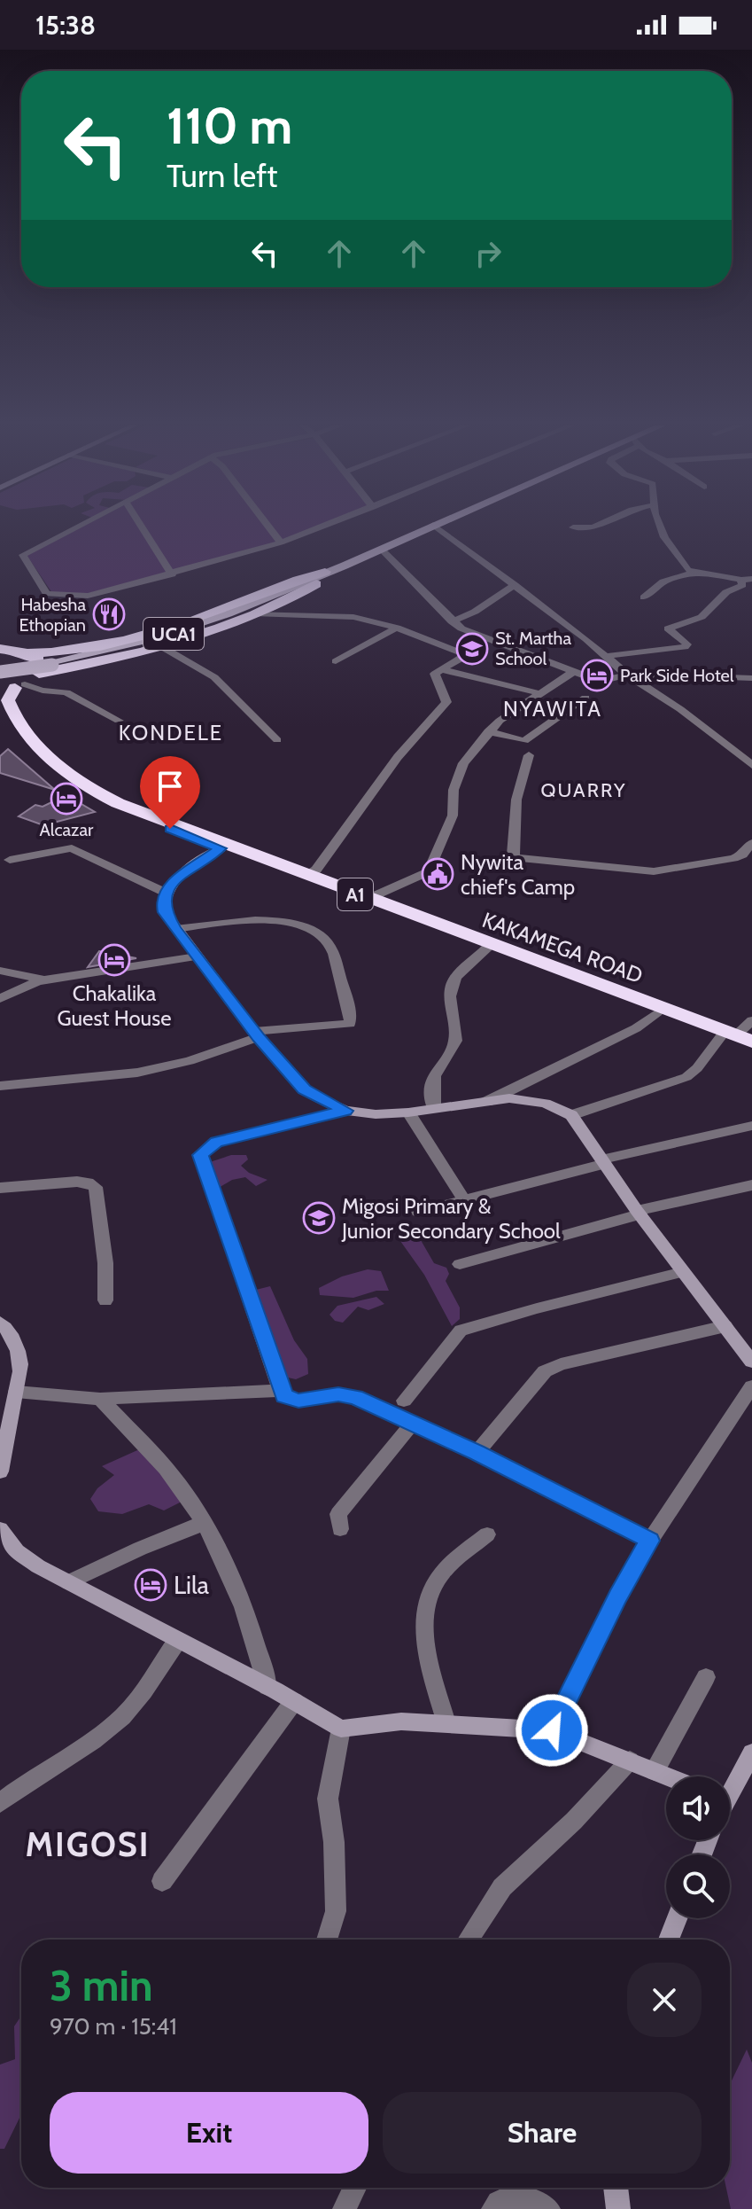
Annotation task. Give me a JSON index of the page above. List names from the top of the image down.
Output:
{
  "streets": {
    "highway": ["A1", "KAKAMEGA ROAD"],
    "main road": ["UCA1"]
  },
  "districts": [
    "NYAWITA",
    "KONDELE",
    "QUARRY",
    "MIGOSI"
  ],
  "places": {
    "restaurant": ["Habesha Ethopian"],
    "school or university": ["St. Martha School", "Migosi Primary & Junior Secondary School"],
    "hotel": [
      "Park Side Hotel",
      "Alcazar",
      "Chakalika Guest House",
      "Lila"
    ],
    "public building": ["Nywita chief's Camp"]
  },
  "page": {
    "status": "15:38",
    "turn": ["110 m", "Turn left"],
    "heading": ["3 min", "970 m · 15:41"],
    "buttons": ["Exit", "Share"]
  }
}
